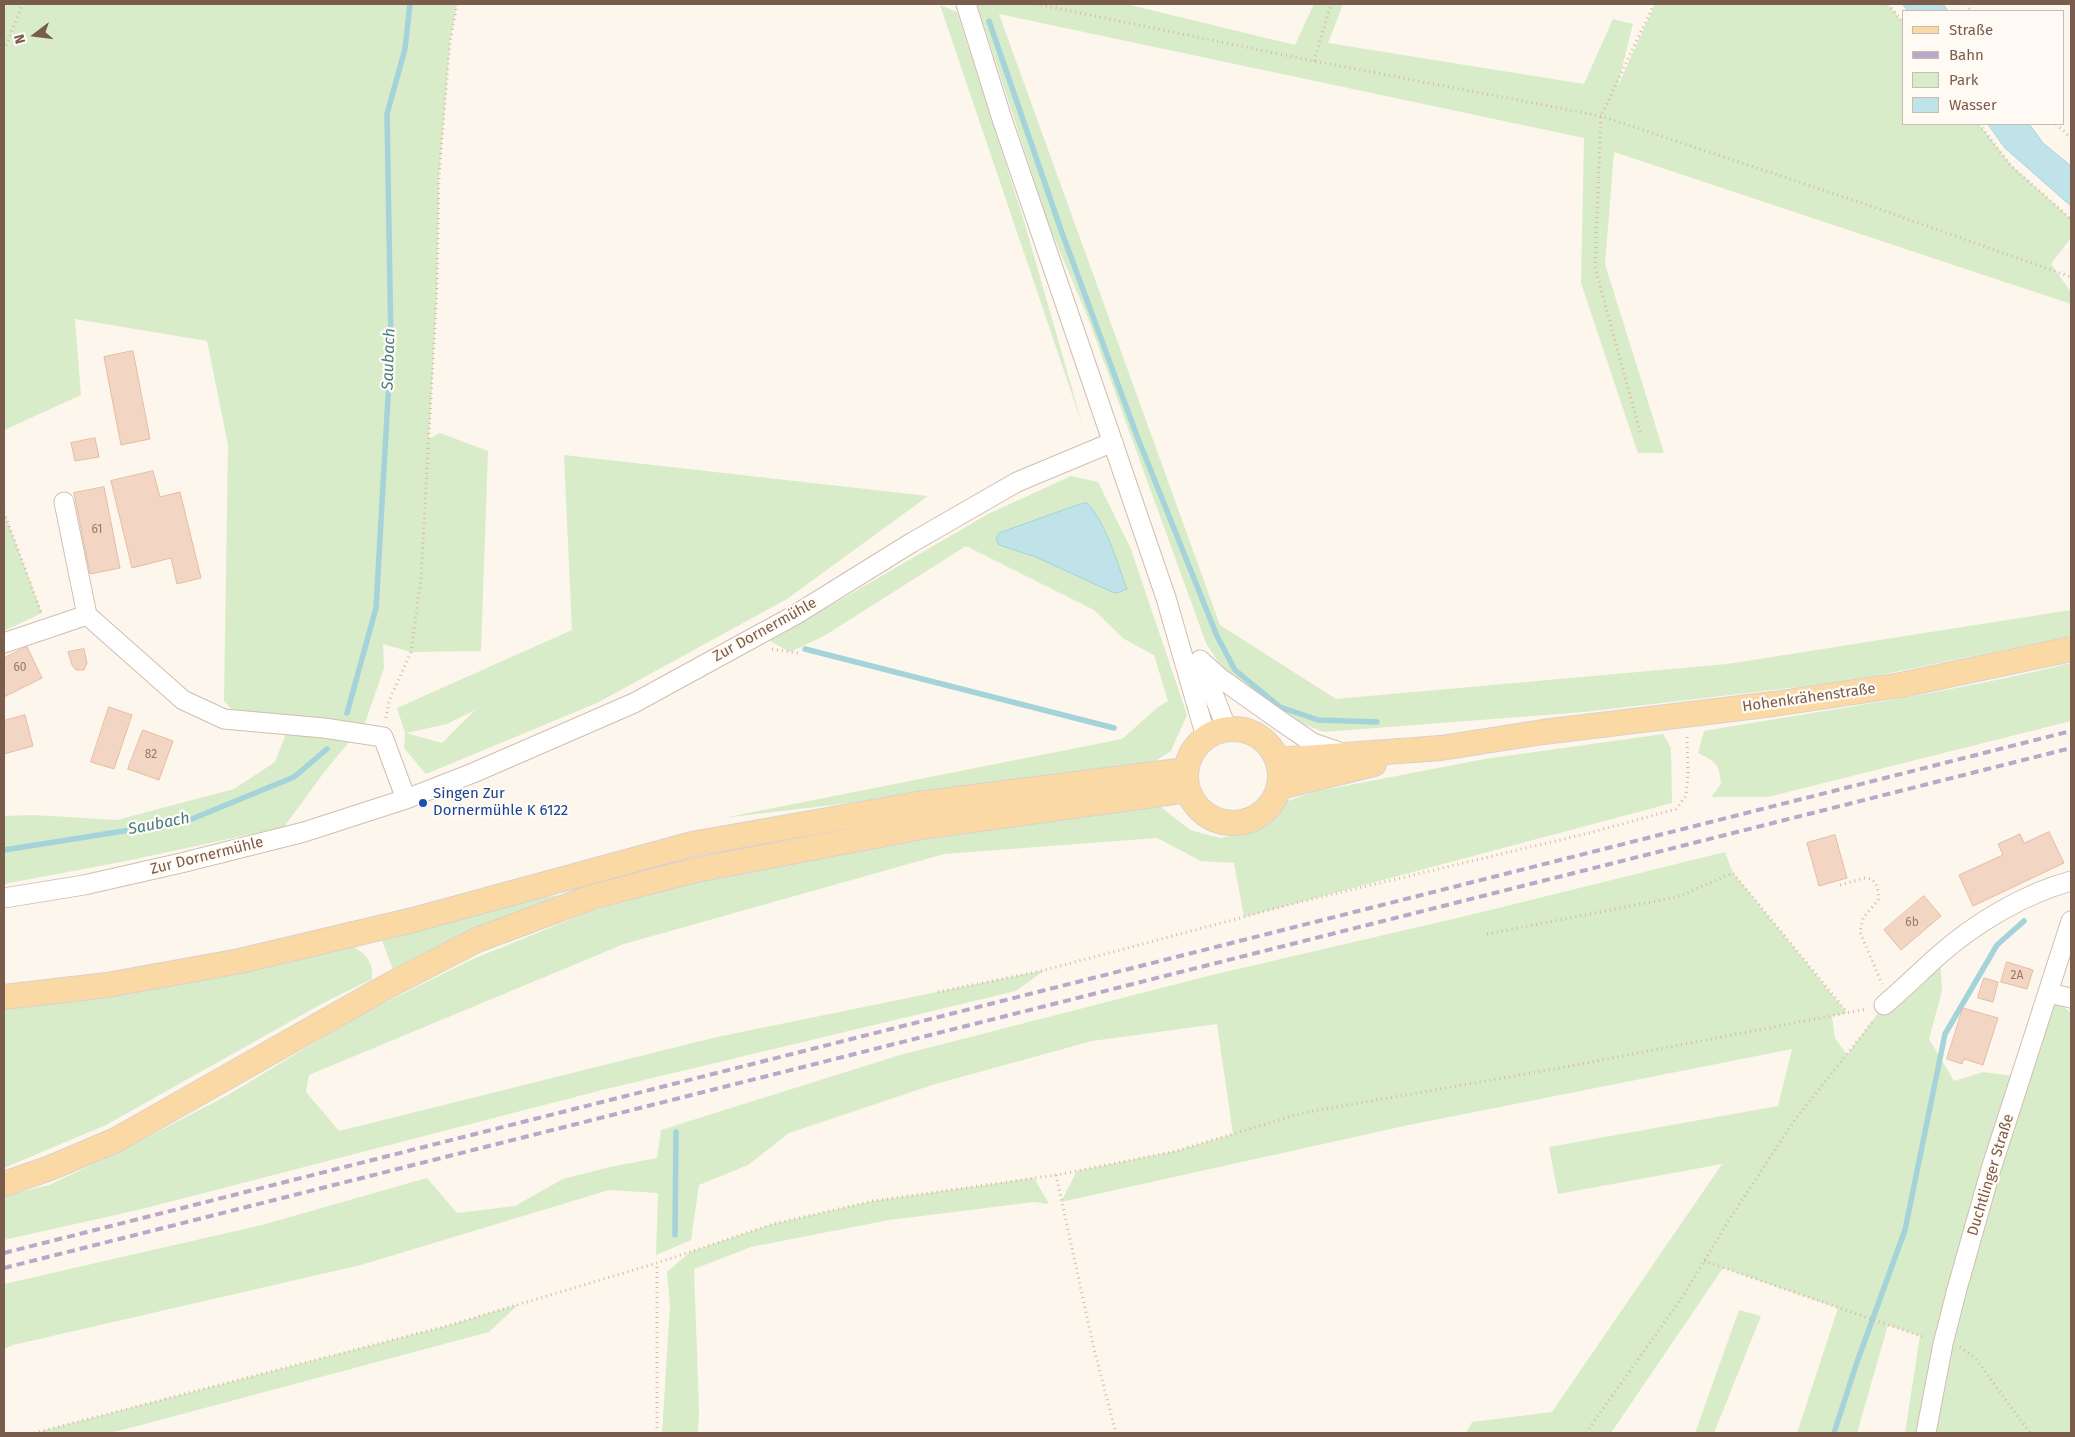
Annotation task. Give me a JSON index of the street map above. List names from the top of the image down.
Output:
{
  "streets": {
    "main road": ["Hohenkrähenstraße"],
    "street": ["Zur Dornermühle", "Duchtlinger Straße"]
  },
  "water": ["Saubach"],
  "places": ["Singen Zur Dornermühle K 6122"],
  "house_numbers": [
    "61",
    "60",
    "82",
    "6b",
    "2A"
  ],
  "legend": [
    "Straße",
    "Bahn",
    "Park",
    "Wasser"
  ],
  "north": "left"
}
